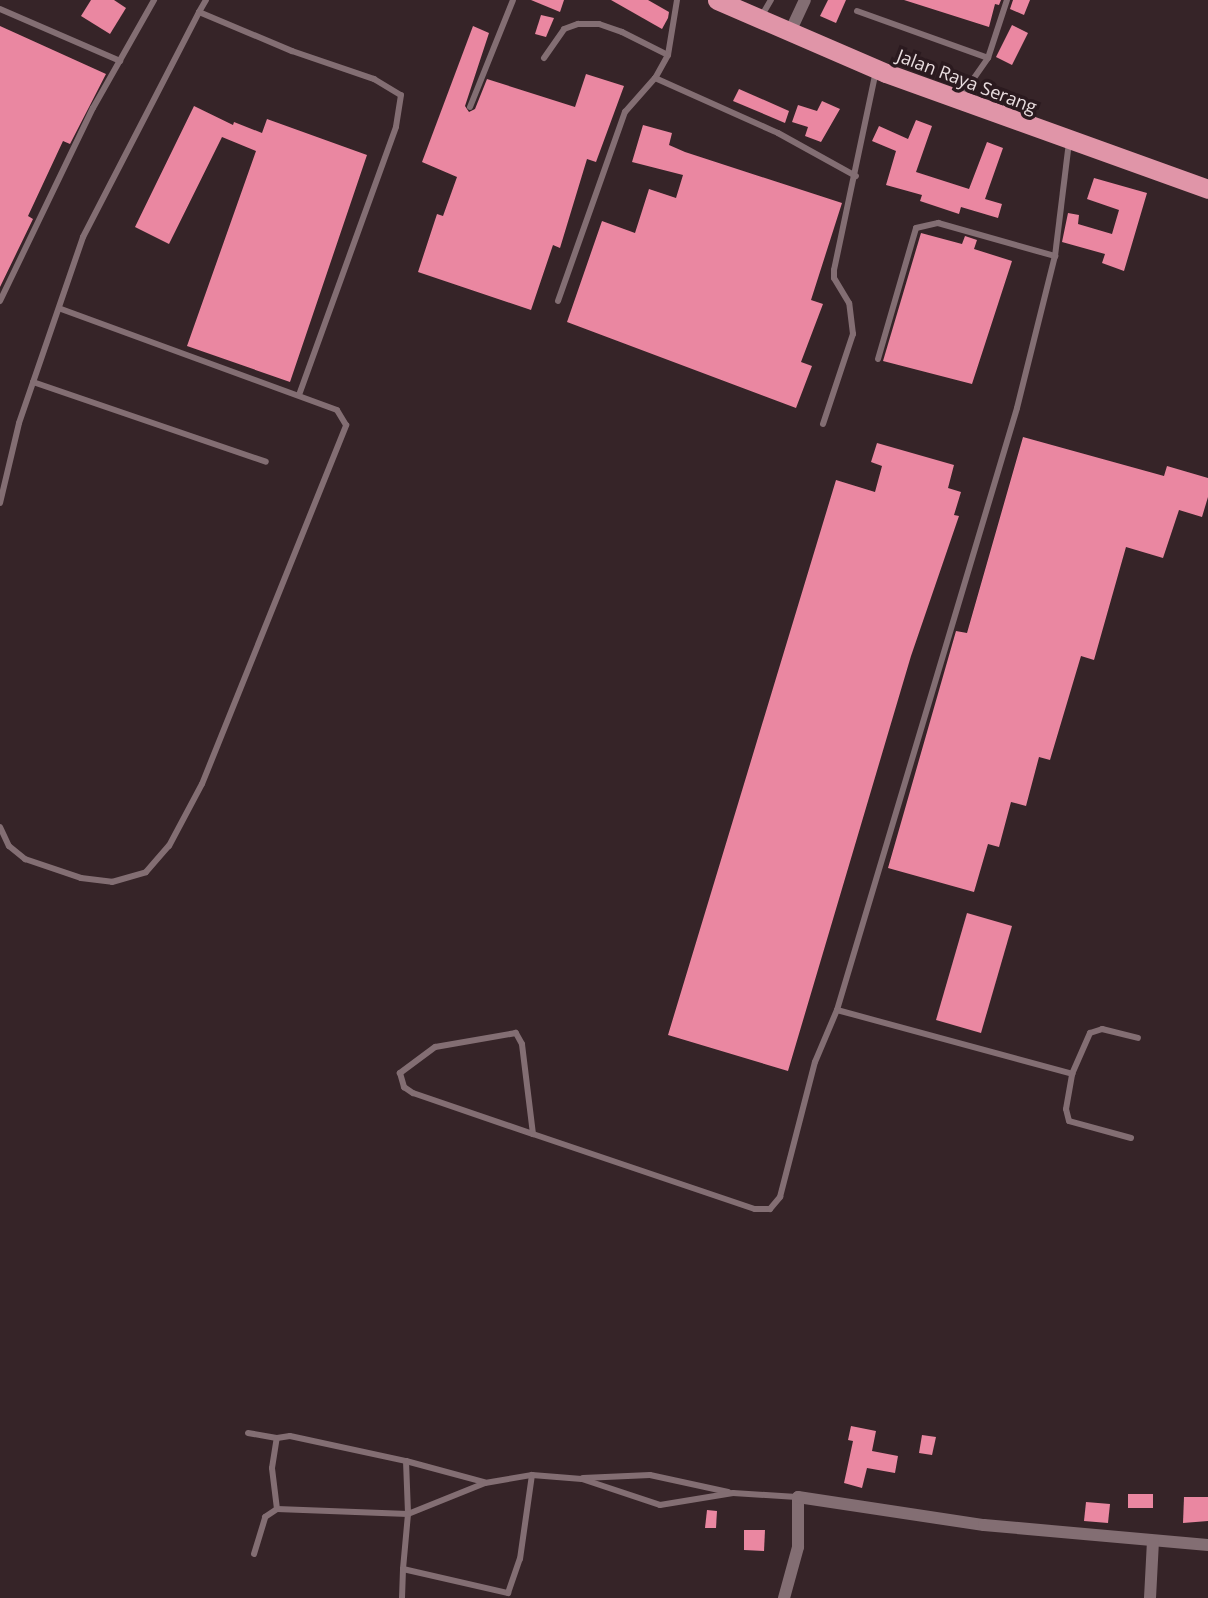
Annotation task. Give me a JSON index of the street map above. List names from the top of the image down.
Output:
{
  "streets": {
    "highway": ["Jalan Raya Serang"]
  }
}
